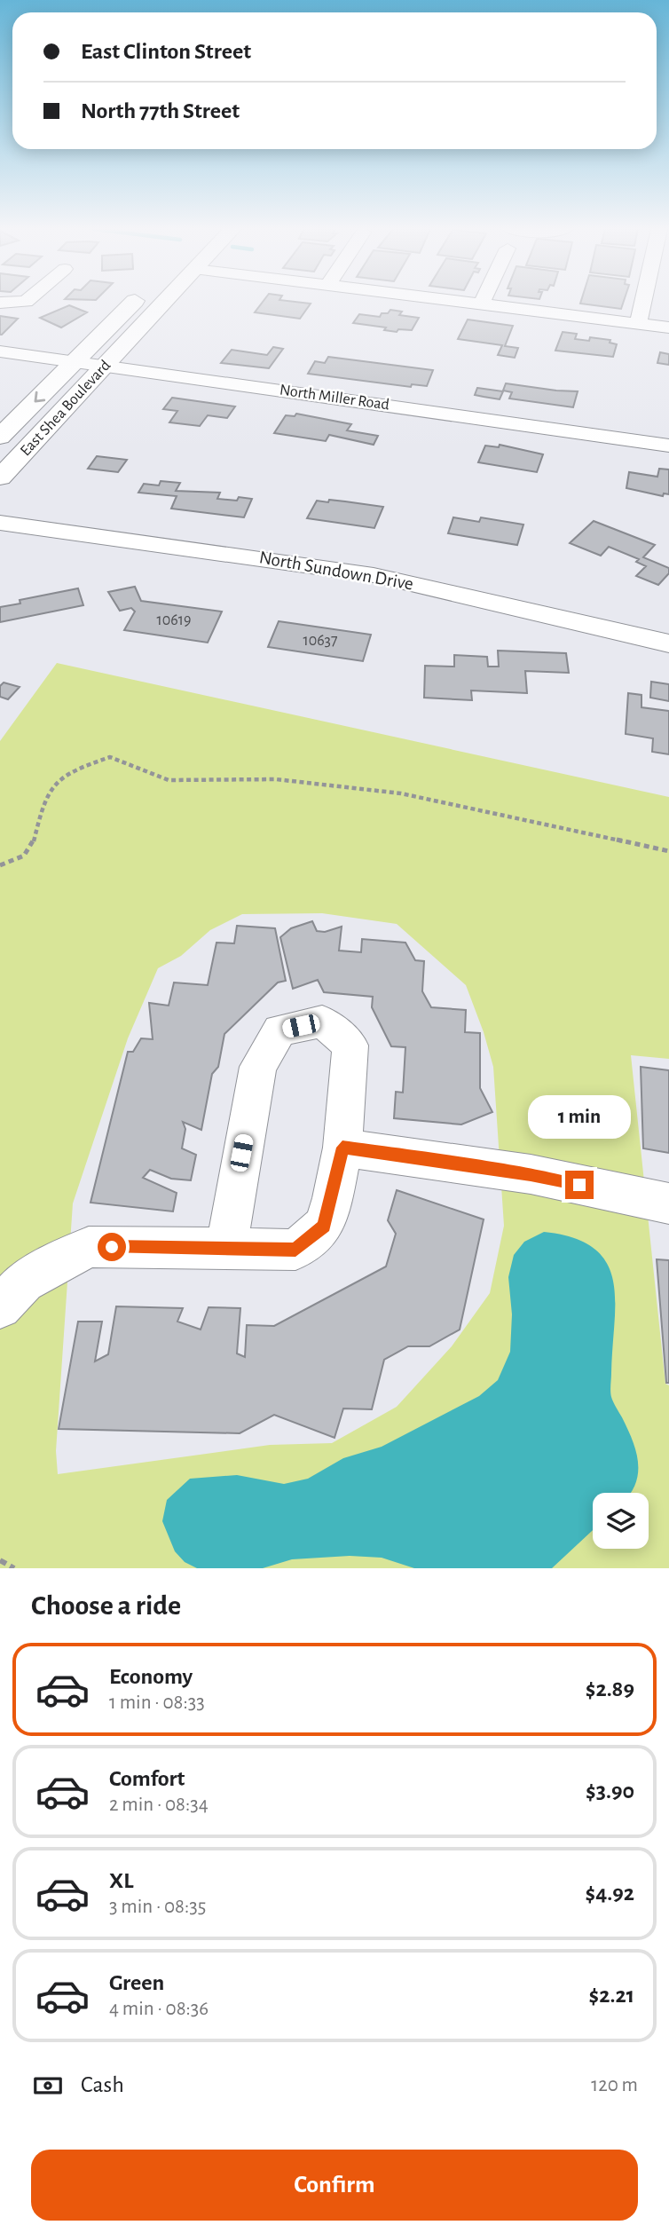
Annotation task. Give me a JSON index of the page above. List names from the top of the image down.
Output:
{
  "streets": {
    "main road": ["East Shea Boulevard"],
    "street": ["North Miller Road", "North Sundown Drive"]
  },
  "crossings": [
    ["North Miller Road", "East Shea Boulevard"]
  ],
  "house_numbers": ["10619", "10637"],
  "page": {
    "banner": ["East Clinton Street", "North 77th Street"],
    "bubble": "1 min",
    "heading": "Choose a ride",
    "list": [
      {
        "name": "Economy",
        "note": "1 min · 08:33",
        "value": "$2.89"
      },
      {
        "name": "Comfort",
        "note": "2 min · 08:34",
        "value": "$3.90"
      },
      {
        "name": "XL",
        "note": "3 min · 08:35",
        "value": "$4.92"
      },
      {
        "name": "Green",
        "note": "4 min · 08:36",
        "value": "$2.21"
      }
    ],
    "pay": ["Cash", "120 m"],
    "buttons": "Confirm"
  }
}
